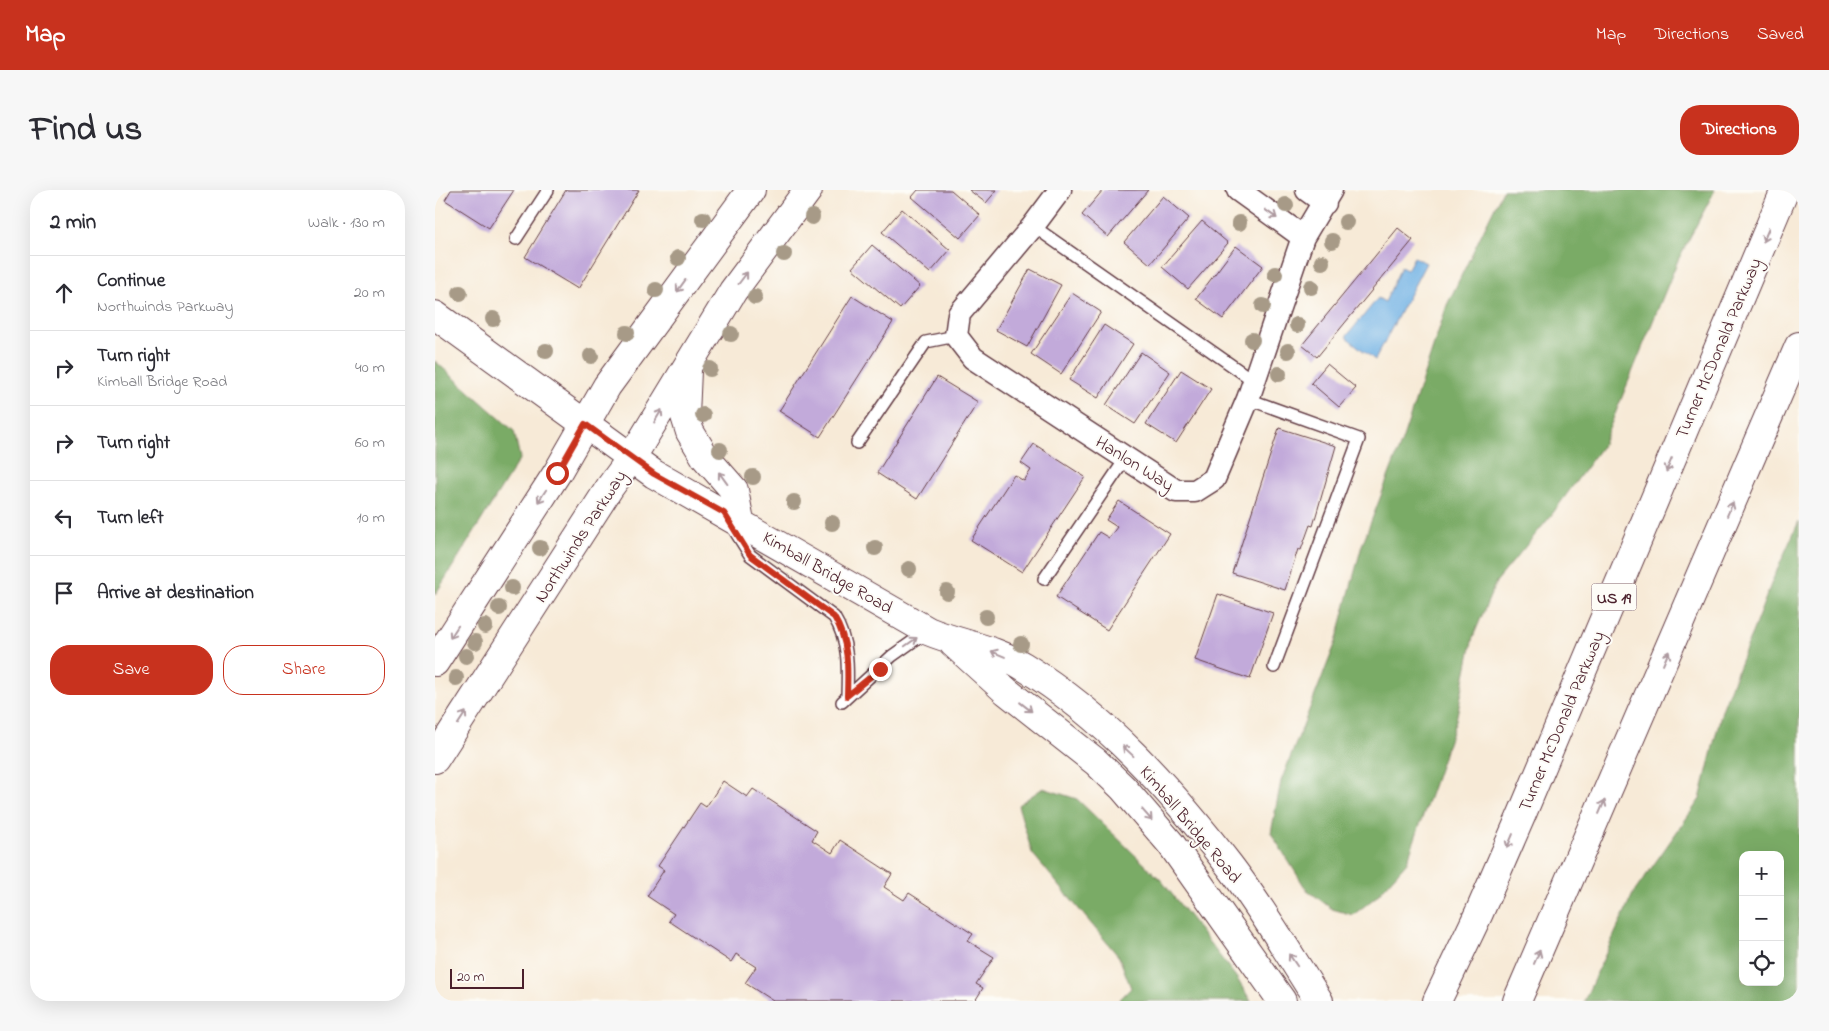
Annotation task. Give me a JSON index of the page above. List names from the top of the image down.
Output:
{
  "streets": {
    "main road": [
      "Turner McDonald Parkway",
      "Northwinds Parkway",
      "Kimball Bridge Road",
      "US 19"
    ],
    "street": ["Hanlon Way"]
  },
  "crossings": [
    ["Northwinds Parkway", "Kimball Bridge Road"]
  ],
  "scale_bar": "20 m",
  "page": {
    "header": "Map",
    "nav": ["Map", "Directions", "Saved"],
    "title": "Find us",
    "buttons": [
      "Directions",
      ["Save", "Share"]
    ],
    "heading": ["2 min", "Walk · 130 m"],
    "list": [
      ["Continue", "Northwinds Parkway", "20 m"],
      ["Turn right", "Kimball Bridge Road", "40 m"],
      ["Turn right", "60 m"],
      ["Turn left", "10 m"],
      "Arrive at destination"
    ],
    "map_buttons": ["+", "−"],
    "scale": "20 m"
  }
}
